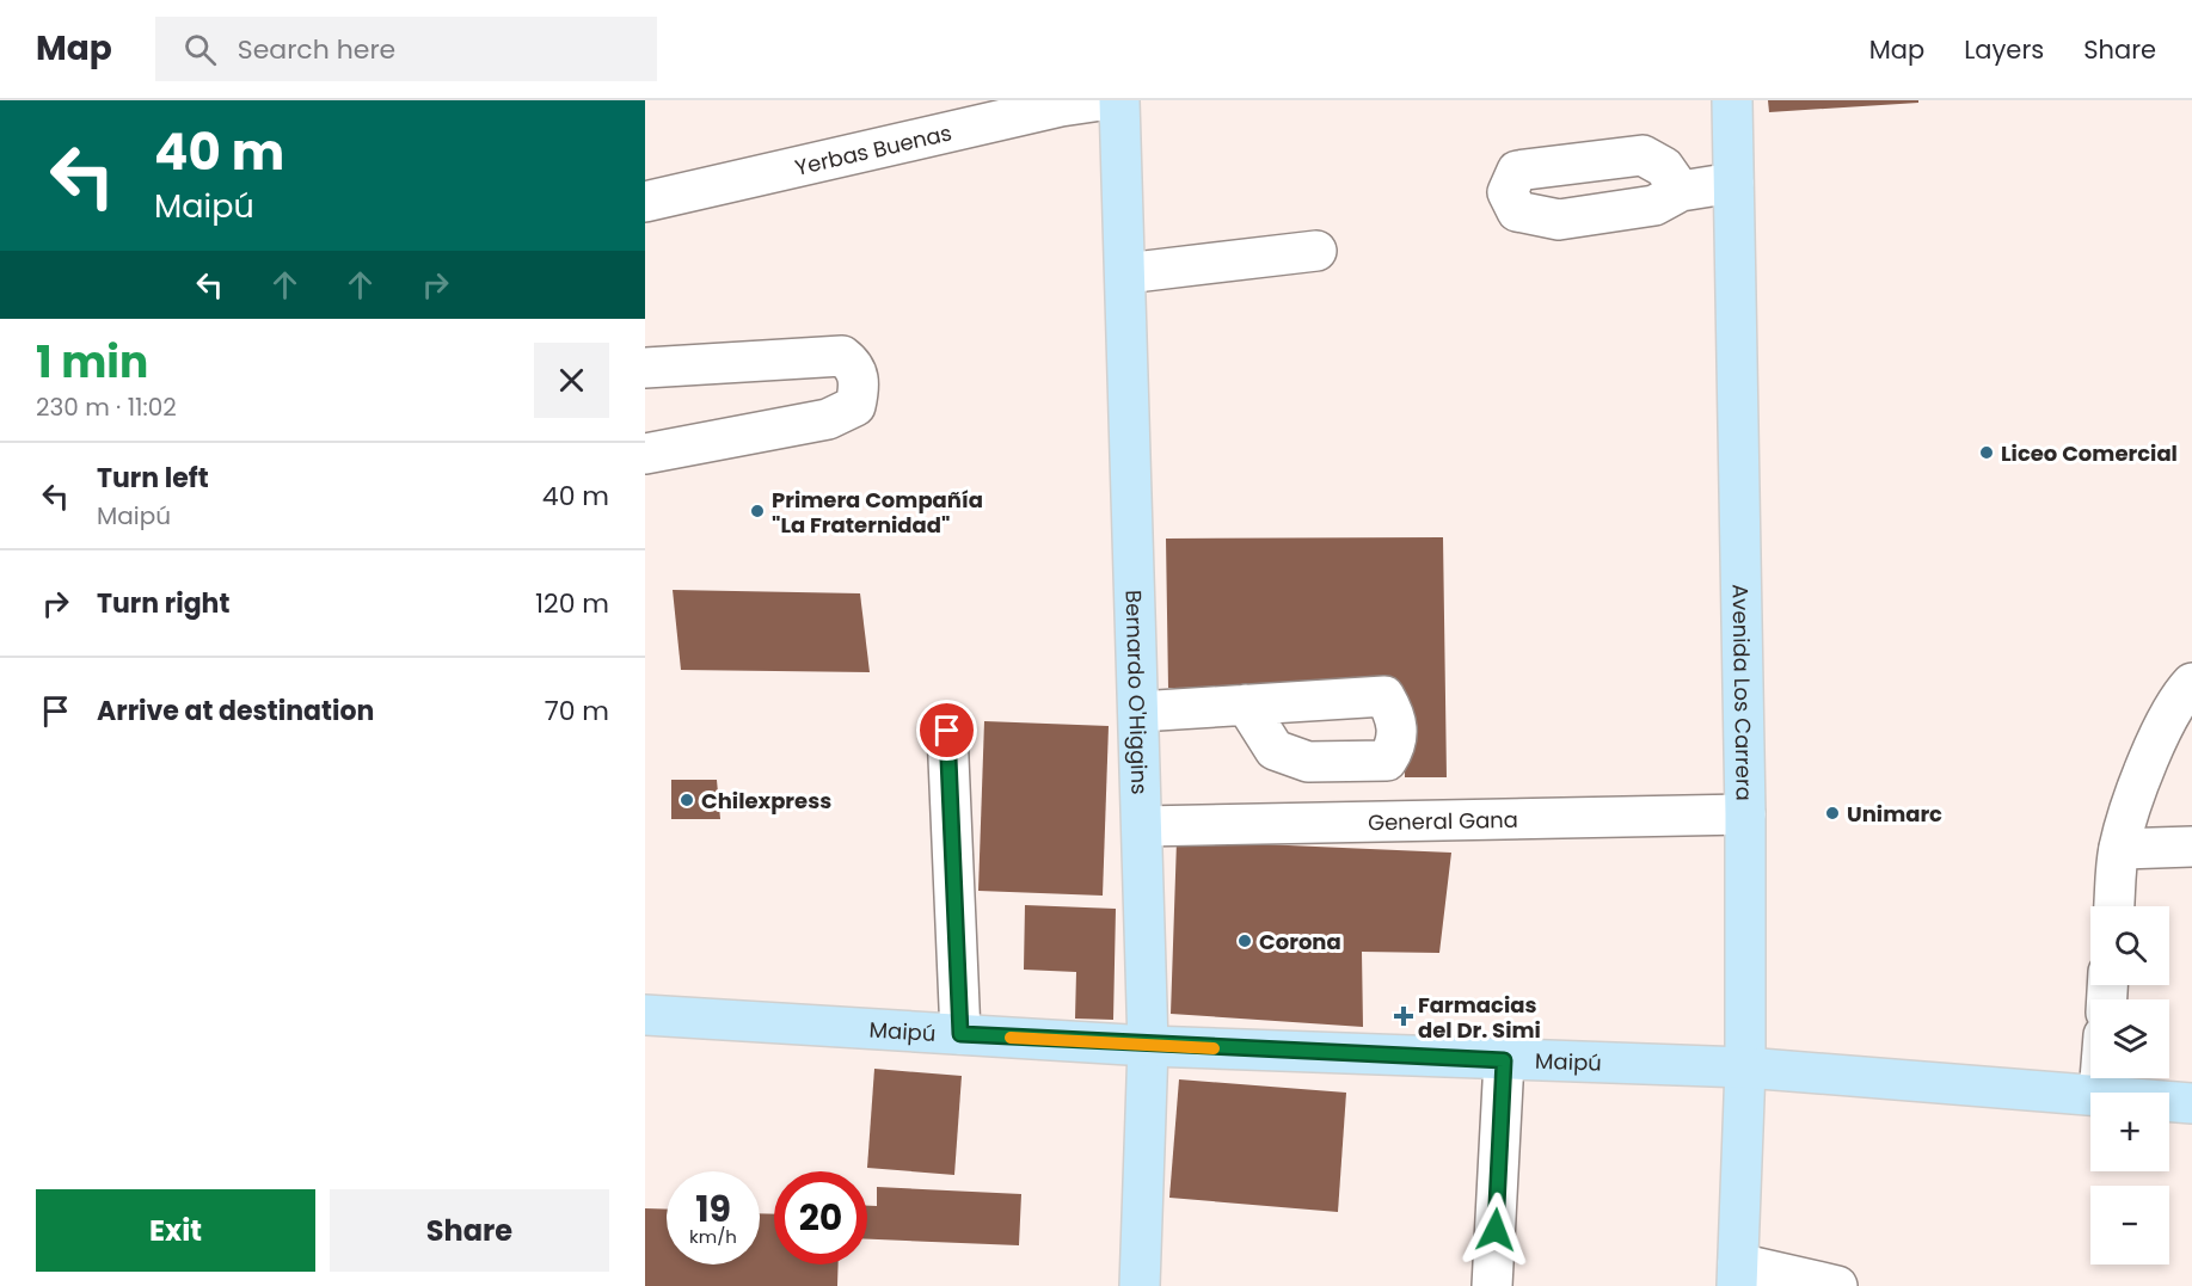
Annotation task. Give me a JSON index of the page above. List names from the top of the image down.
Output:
{
  "streets": {
    "main road": ["Bernardo O'Higgins", "Avenida Los Carrera", "Maipú"],
    "street": ["Yerbas Buenas", "General Gana"]
  },
  "crossings": [
    ["Bernardo O'Higgins", "General Gana"],
    ["Bernardo O'Higgins", "Maipú"],
    ["Avenida Los Carrera", "General Gana"],
    ["Avenida Los Carrera", "Maipú"]
  ],
  "places": {
    "other": [
      "Liceo Comercial",
      "Primera Compañía \"La Fraternidad\"",
      "Chilexpress",
      "Unimarc",
      "Corona"
    ],
    "health": ["Farmacias del Dr. Simi"]
  },
  "page": {
    "header": "Map",
    "search": "Search here",
    "nav": ["Map", "Layers", "Share"],
    "turn": ["40 m", "Maipú"],
    "heading": ["1 min", "230 m · 11:02"],
    "list": [
      {
        "name": "Turn left",
        "note": "Maipú",
        "value": "40 m"
      },
      {
        "name": "Turn right",
        "value": "120 m"
      },
      {
        "name": "Arrive at destination",
        "value": "70 m"
      }
    ],
    "map_buttons": ["+", "−"],
    "speed": "19 km/h",
    "limit": "20",
    "buttons": ["Exit", "Share"]
  }
}
